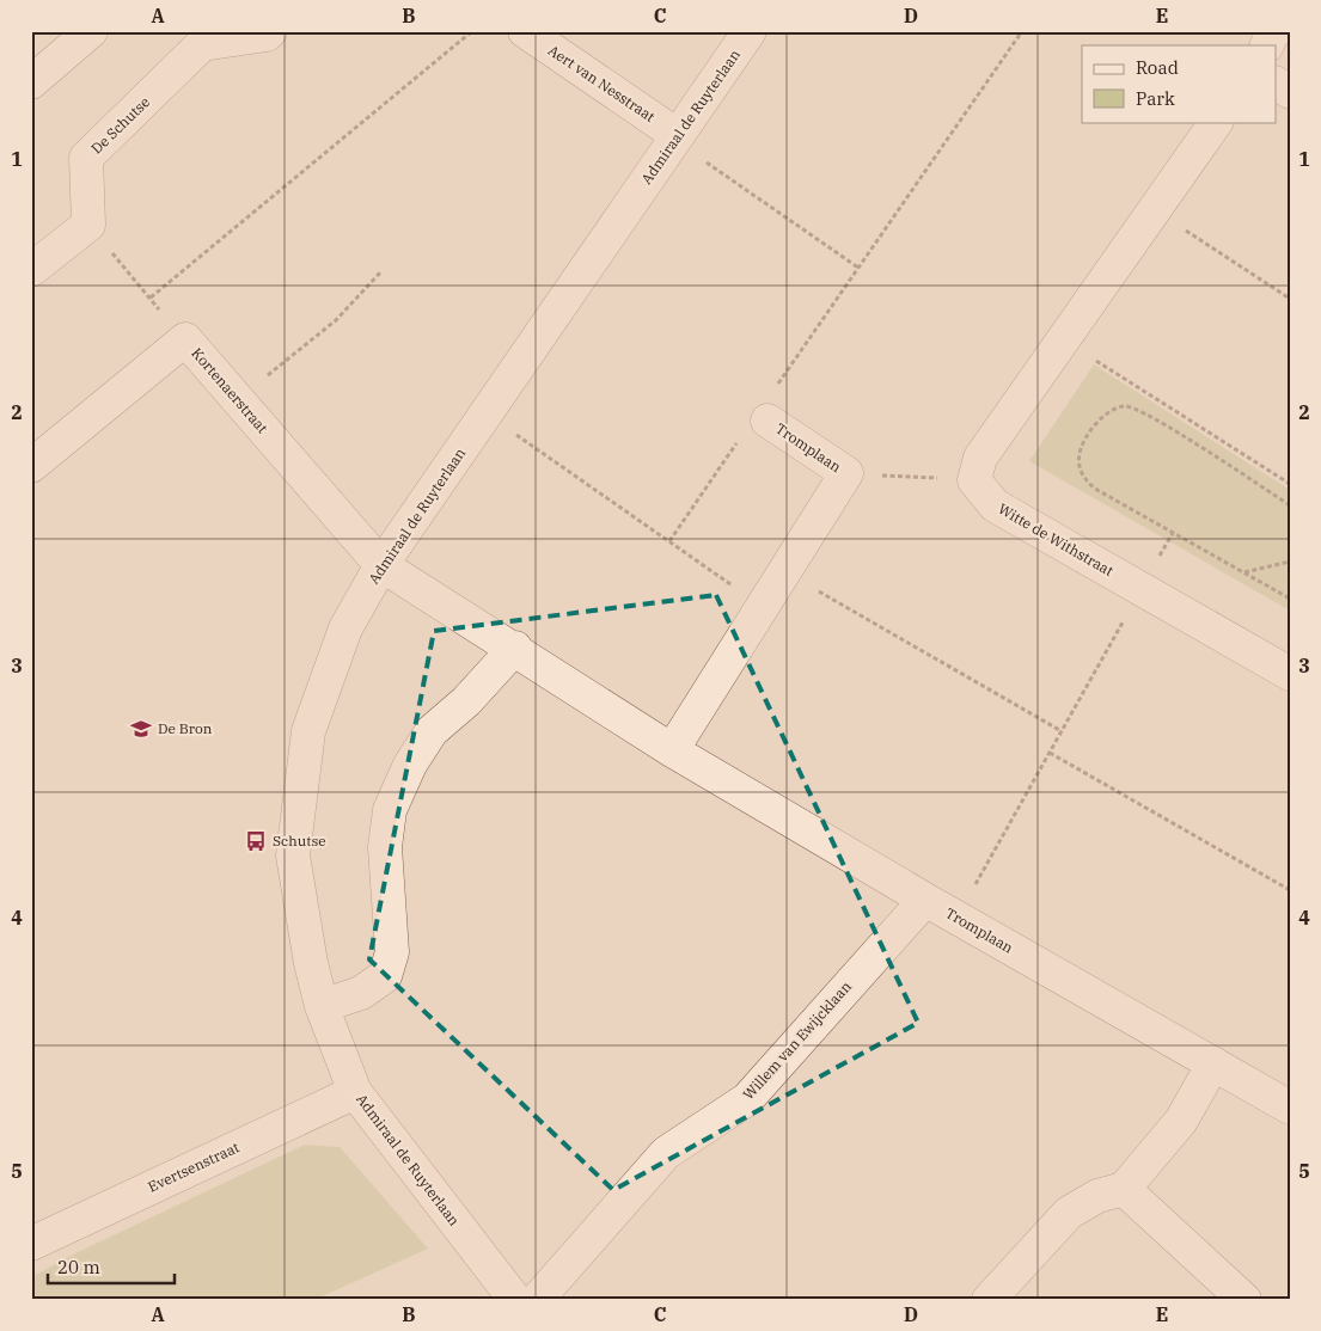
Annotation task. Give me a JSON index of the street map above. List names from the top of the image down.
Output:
{
  "streets": {
    "street": [
      "Aert van Nesstraat",
      "Admiraal de Ruyterlaan",
      "De Schutse",
      "Kortenaerstraat",
      "Tromplaan",
      "Witte de Withstraat",
      "Willem van Ewijcklaan",
      "Evertsenstraat"
    ]
  },
  "crossings": [
    ["Aert van Nesstraat", "Admiraal de Ruyterlaan"],
    ["Admiraal de Ruyterlaan", "Kortenaerstraat"],
    ["Admiraal de Ruyterlaan", "Tromplaan"],
    ["Admiraal de Ruyterlaan", "Evertsenstraat"],
    ["Kortenaerstraat", "Tromplaan"],
    ["Tromplaan", "Willem van Ewijcklaan"]
  ],
  "places": {
    "school or university": ["De Bron"],
    "bus stop": ["Schutse"]
  },
  "legend": ["Road", "Park"],
  "scale_bar": "20 m",
  "grid": {
    "columns": [
      "A",
      "B",
      "C",
      "D",
      "E"
    ],
    "rows": [
      "1",
      "2",
      "3",
      "4",
      "5"
    ]
  }
}
